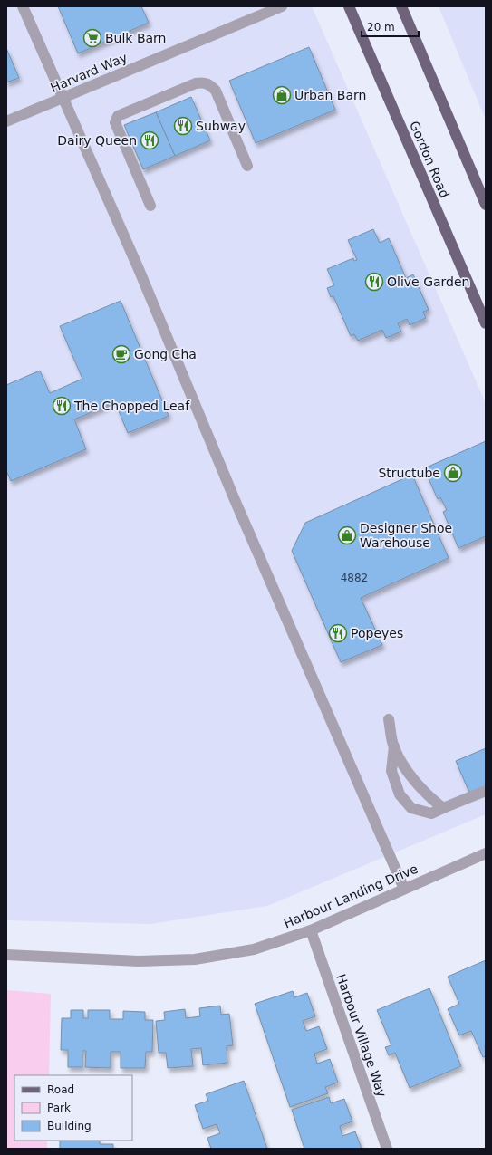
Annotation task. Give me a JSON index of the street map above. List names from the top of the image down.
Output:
{
  "streets": {
    "main road": ["Gordon Road"],
    "street": ["Harvard Way", "Harbour Landing Drive", "Harbour Village Way"]
  },
  "crossings": [
    ["Harbour Landing Drive", "Harbour Village Way"]
  ],
  "places": {
    "supermarket": ["Bulk Barn"],
    "shop": ["Urban Barn", "Structube", "Designer Shoe Warehouse"],
    "restaurant": [
      "Subway",
      "Dairy Queen",
      "Olive Garden",
      "The Chopped Leaf",
      "Popeyes"
    ],
    "cafe": ["Gong Cha"]
  },
  "house_numbers": ["4882"],
  "legend": ["Road", "Park", "Building"],
  "scale_bar": "20 m"
}
